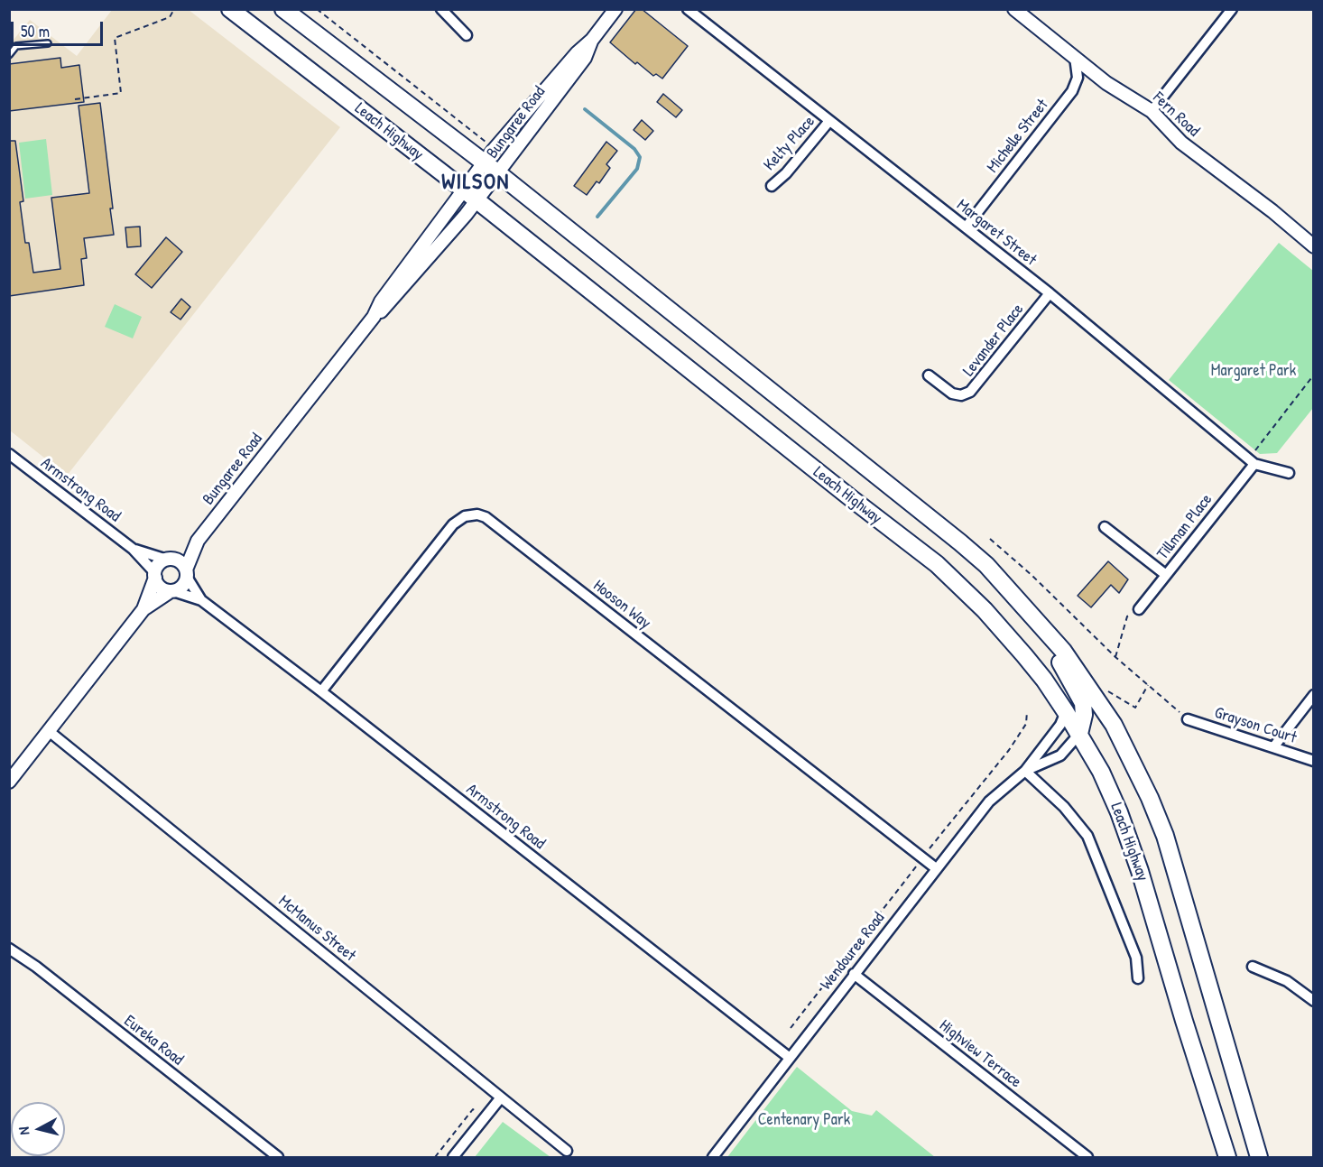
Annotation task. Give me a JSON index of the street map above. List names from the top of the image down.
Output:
{
  "streets": {
    "highway": ["Leach Highway"],
    "street": [
      "Fern Road",
      "Bungaree Road",
      "Michelle Street",
      "Kelty Place",
      "Margaret Street",
      "Levander Place",
      "Armstrong Road",
      "Tillman Place",
      "Hooson Way",
      "Grayson Court",
      "McManus Street",
      "Wendouree Road",
      "Eureka Road",
      "Highview Terrace"
    ]
  },
  "crossings": [
    ["Fern Road", "Michelle Street"],
    ["Bungaree Road", "Leach Highway"],
    ["Bungaree Road", "Armstrong Road"],
    ["Leach Highway", "Wendouree Road"],
    ["Michelle Street", "Margaret Street"],
    ["Kelty Place", "Margaret Street"],
    ["Margaret Street", "Levander Place"],
    ["Margaret Street", "Tillman Place"],
    ["Armstrong Road", "Hooson Way"],
    ["Armstrong Road", "Wendouree Road"],
    ["Hooson Way", "Wendouree Road"],
    ["Wendouree Road", "Highview Terrace"]
  ],
  "districts": ["WILSON"],
  "parks": ["Margaret Park", "Centenary Park"],
  "scale_bar": "50 m",
  "north": "left"
}
